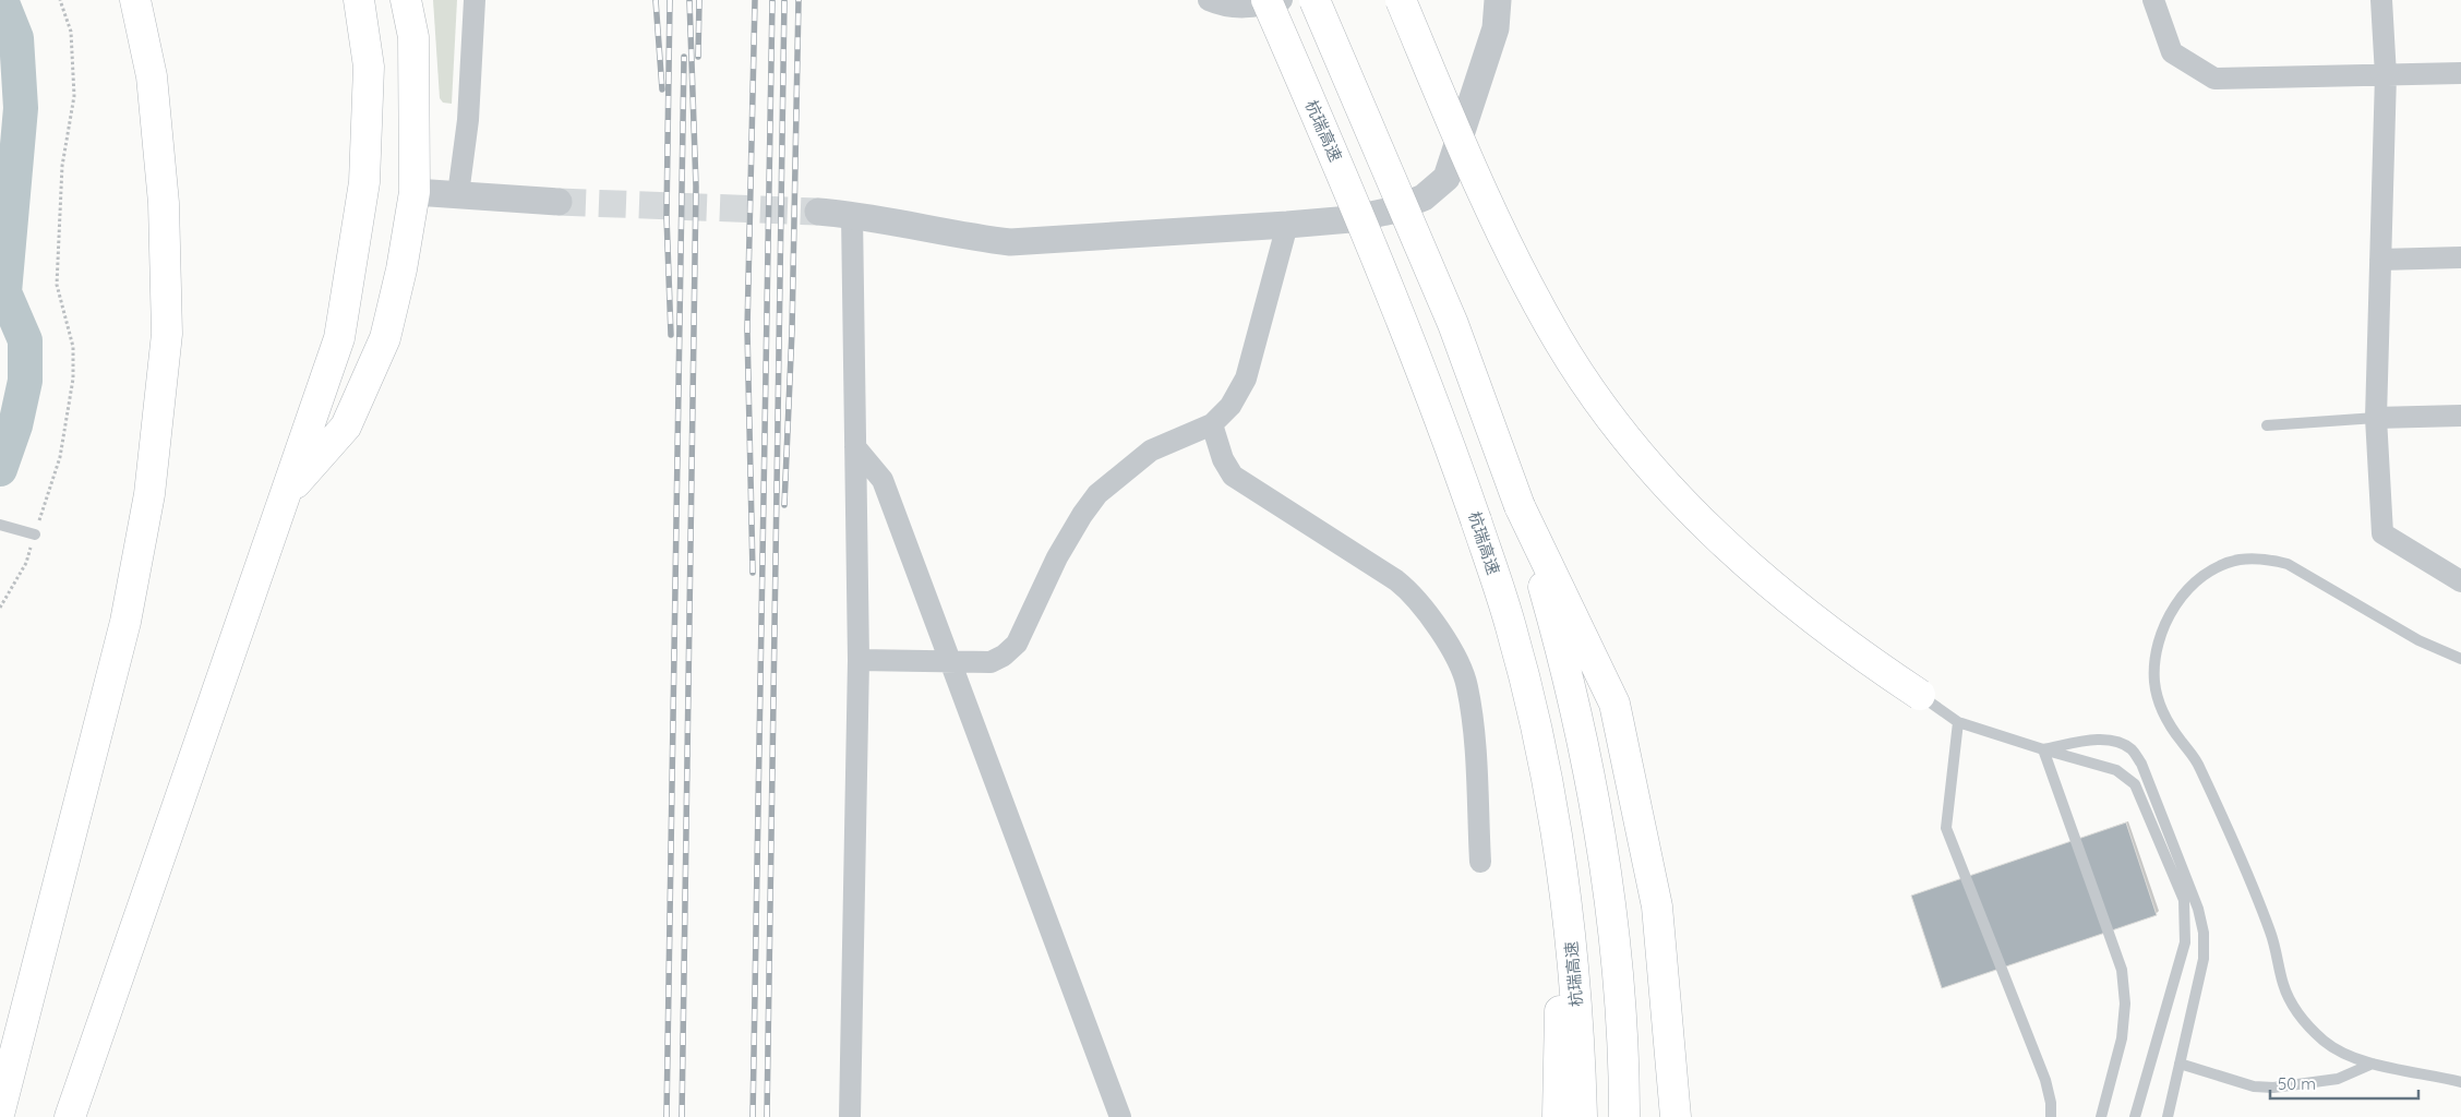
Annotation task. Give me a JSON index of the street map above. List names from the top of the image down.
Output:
{
  "streets": {
    "highway": ["杭瑞高速"]
  },
  "scale_bar": "50 m"
}
